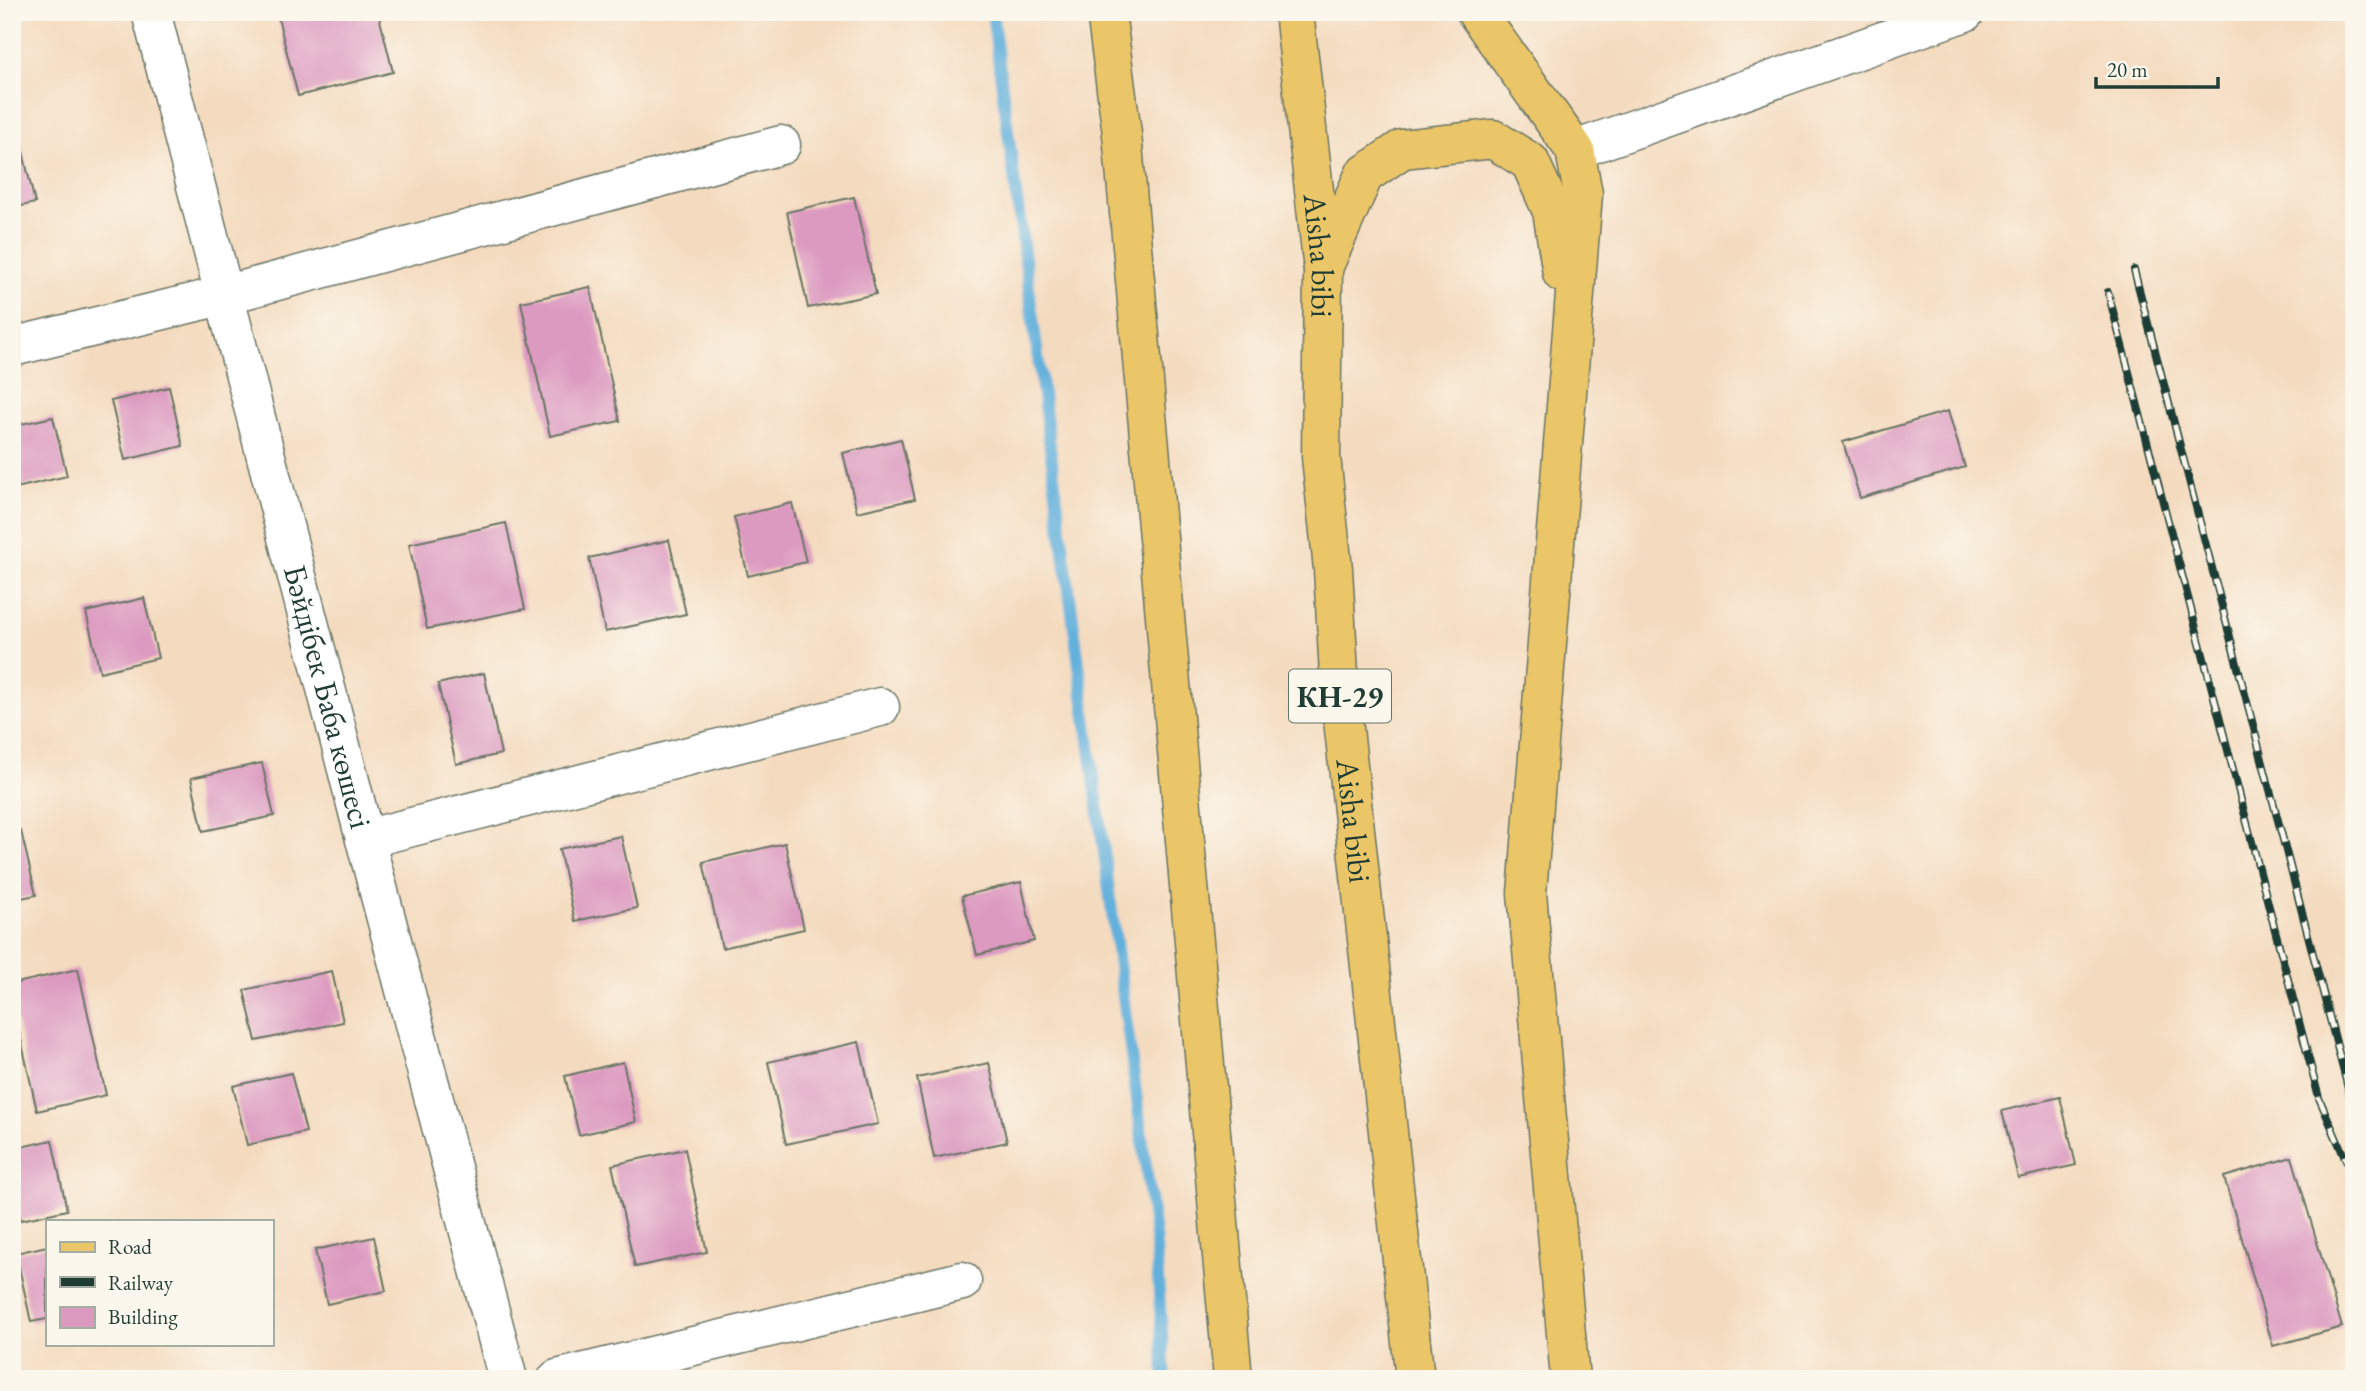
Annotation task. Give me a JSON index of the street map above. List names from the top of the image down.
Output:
{
  "streets": {
    "main road": ["Aisha bibi", "КН-29"],
    "street": ["Бәйдібек Баба көшесі"]
  },
  "legend": ["Road", "Railway", "Building"],
  "scale_bar": "20 m"
}
